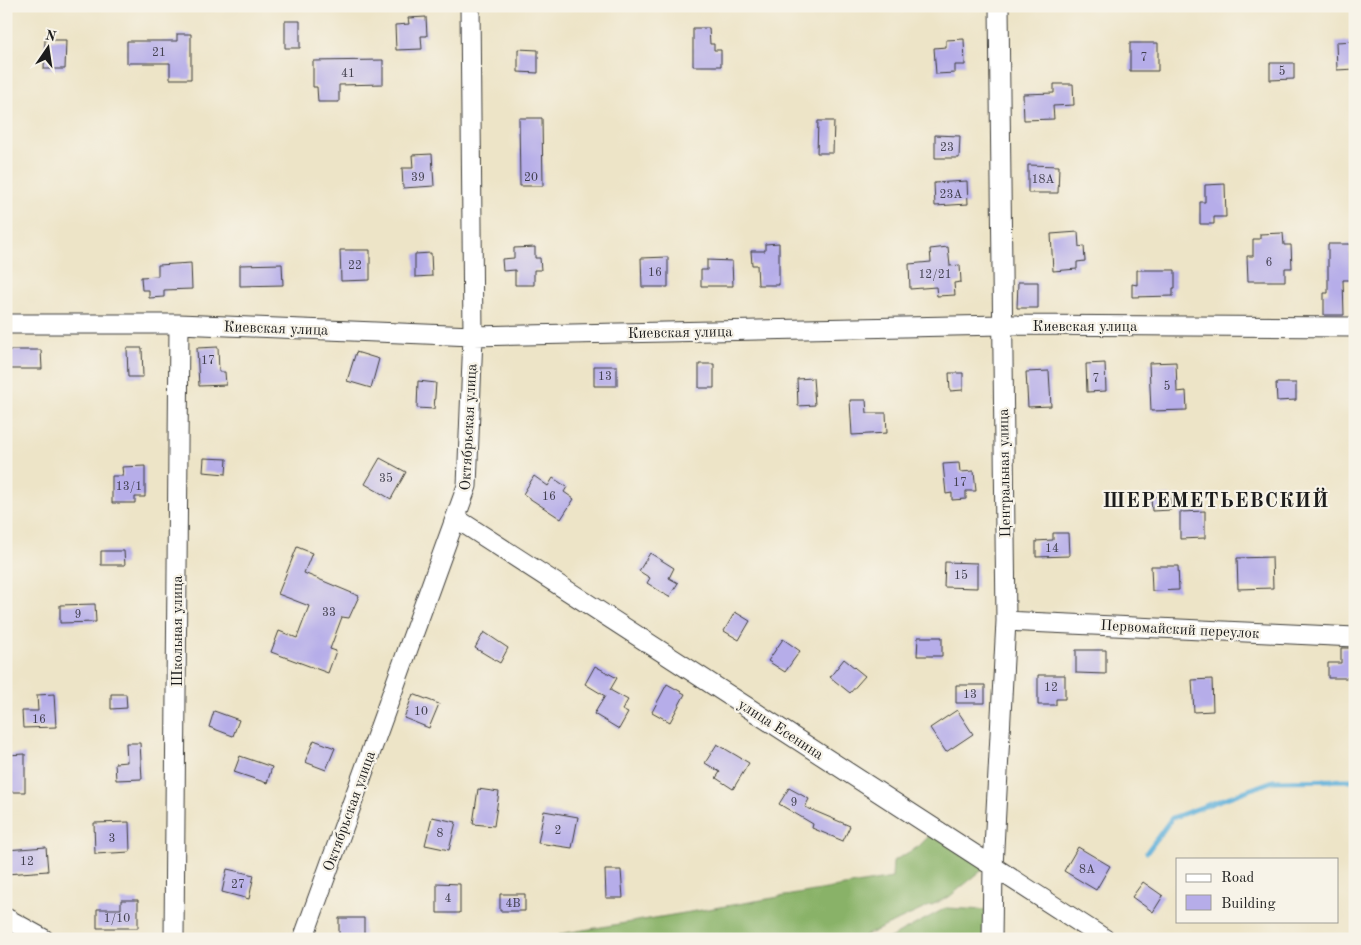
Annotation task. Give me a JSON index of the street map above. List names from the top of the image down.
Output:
{
  "streets": {
    "street": [
      "Киевская улица",
      "Октябрьская улица",
      "Центральная улица",
      "Первомайский переулок",
      "Школьная улица",
      "улица Есенина"
    ]
  },
  "crossings": [
    ["Киевская улица", "Октябрьская улица"],
    ["Киевская улица", "Центральная улица"],
    ["Киевская улица", "Школьная улица"],
    ["Октябрьская улица", "улица Есенина"],
    ["Центральная улица", "Первомайский переулок"],
    ["Центральная улица", "улица Есенина"]
  ],
  "districts": ["ШЕРЕМЕТЬЕВСКИЙ"],
  "house_numbers": [
    "21",
    "7",
    "5",
    "41",
    "23",
    "39",
    "20",
    "18А",
    "23А",
    "6",
    "22",
    "16",
    "12/21",
    "17",
    "13",
    "7",
    "5",
    "35",
    "17",
    "13/1",
    "16",
    "14",
    "15",
    "33",
    "9",
    "12",
    "13",
    "10",
    "16",
    "9",
    "2",
    "8",
    "3",
    "12",
    "8А",
    "27",
    "4",
    "4В",
    "1/10"
  ],
  "legend": ["Road", "Building"],
  "north": "top"
}
